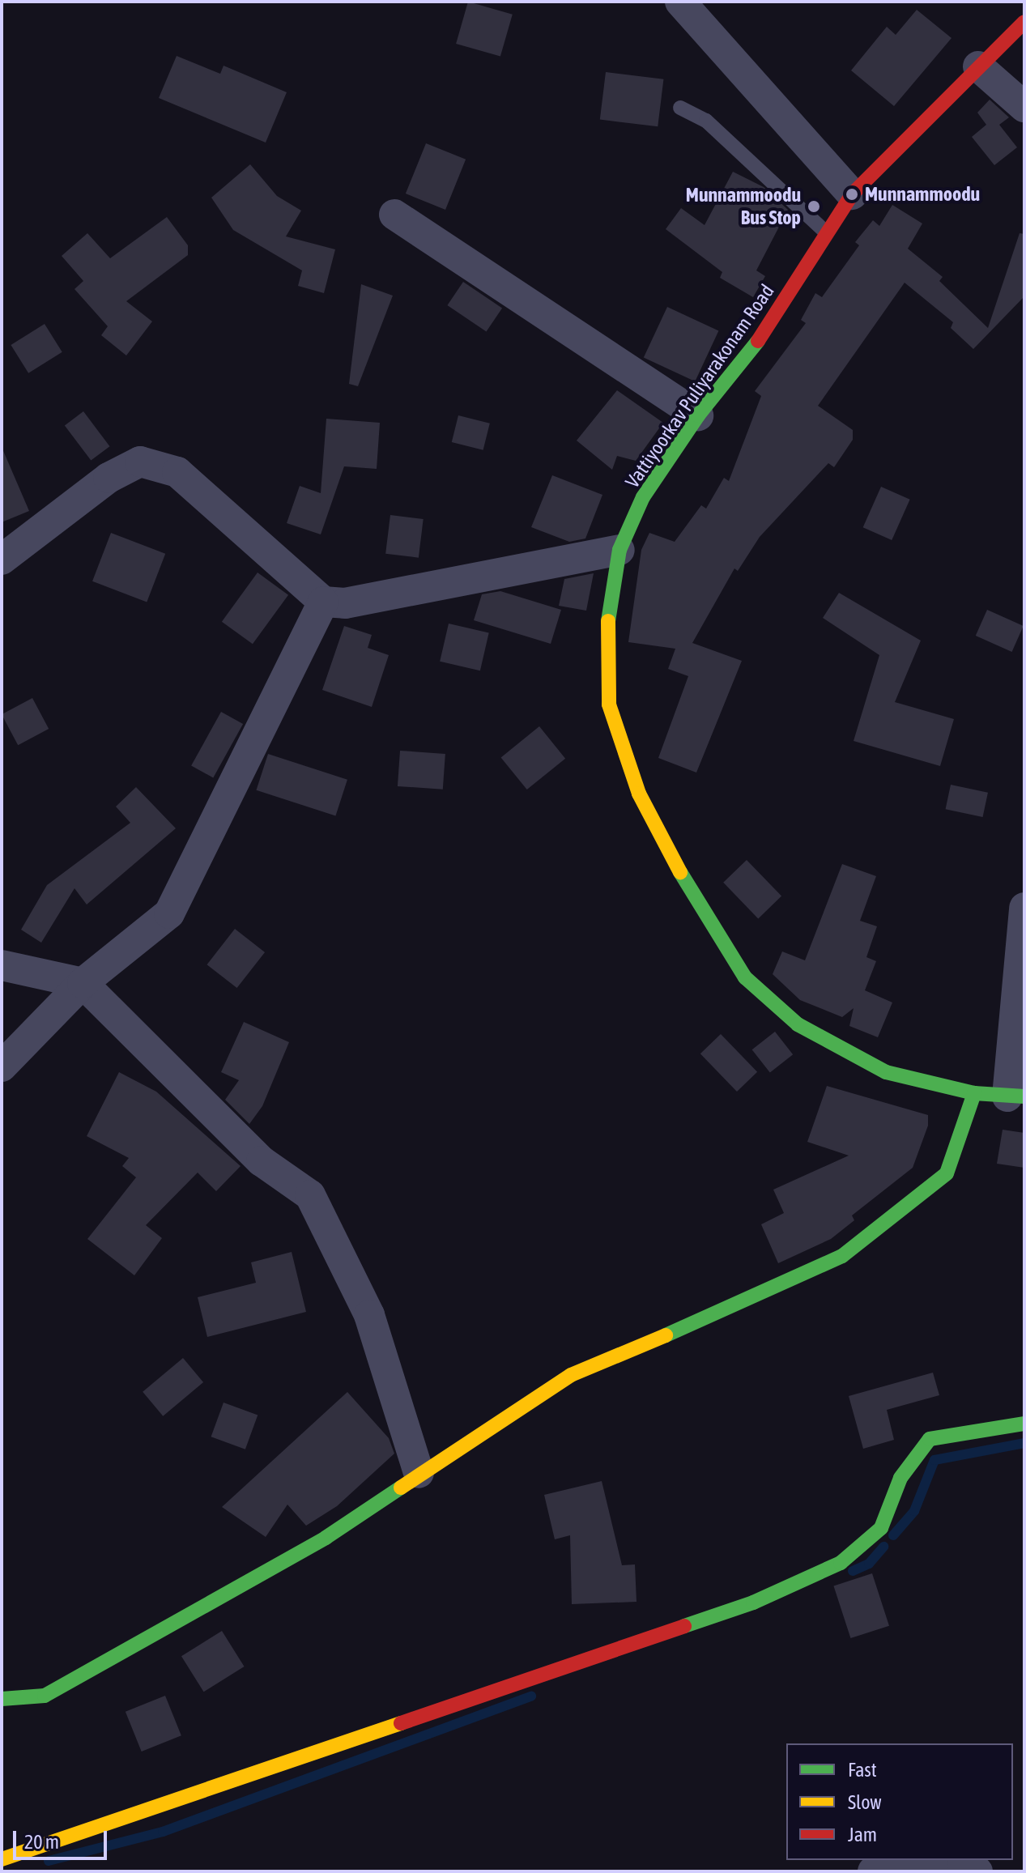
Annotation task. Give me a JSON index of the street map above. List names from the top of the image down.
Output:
{
  "streets": {
    "street": ["Vattiyoorkav Puliyarakonam Road"]
  },
  "places": ["Munnammoodu", "Munnammoodu Bus Stop"],
  "legend": ["Fast", "Slow", "Jam"],
  "scale_bar": "20 m"
}
